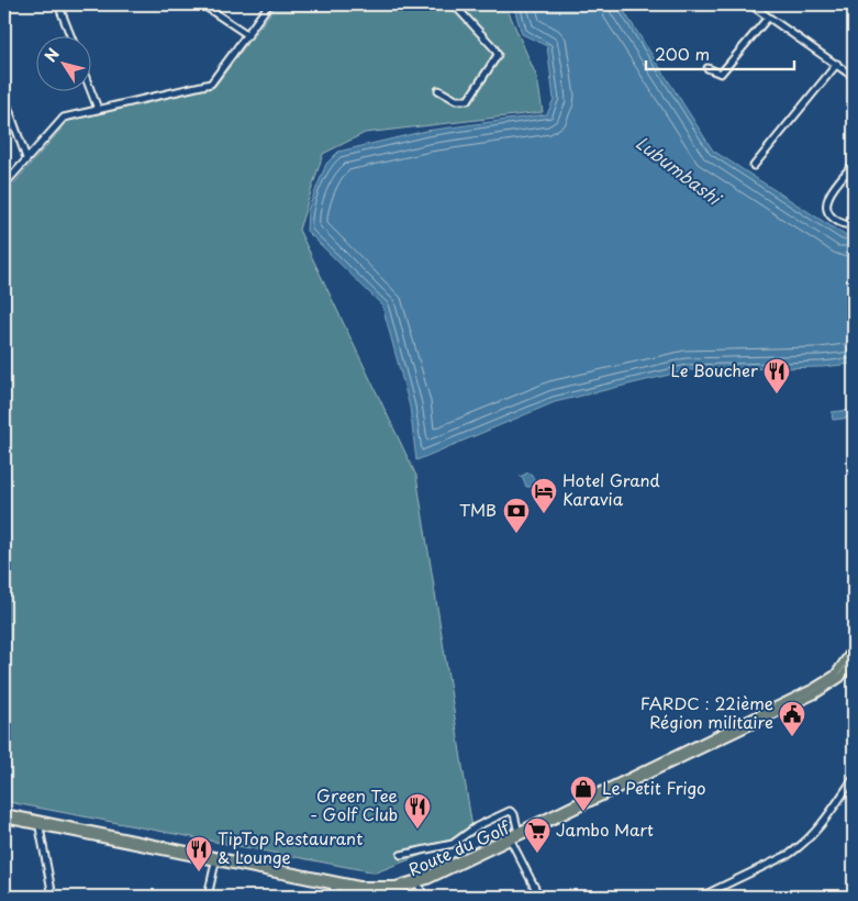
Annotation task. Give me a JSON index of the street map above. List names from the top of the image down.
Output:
{
  "streets": {
    "main road": ["Route du Golf"]
  },
  "water": ["Lubumbashi"],
  "places": {
    "restaurant": ["Le Boucher", "Green Tee - Golf Club", "TipTop Restaurant & Lounge"],
    "hotel": ["Hotel Grand Karavia"],
    "bank": ["TMB"],
    "public building": ["FARDC : 22ième Région militaire"],
    "shop": ["Le Petit Frigo"],
    "supermarket": ["Jambo Mart"]
  },
  "scale_bar": "200 m",
  "north": "top left"
}
